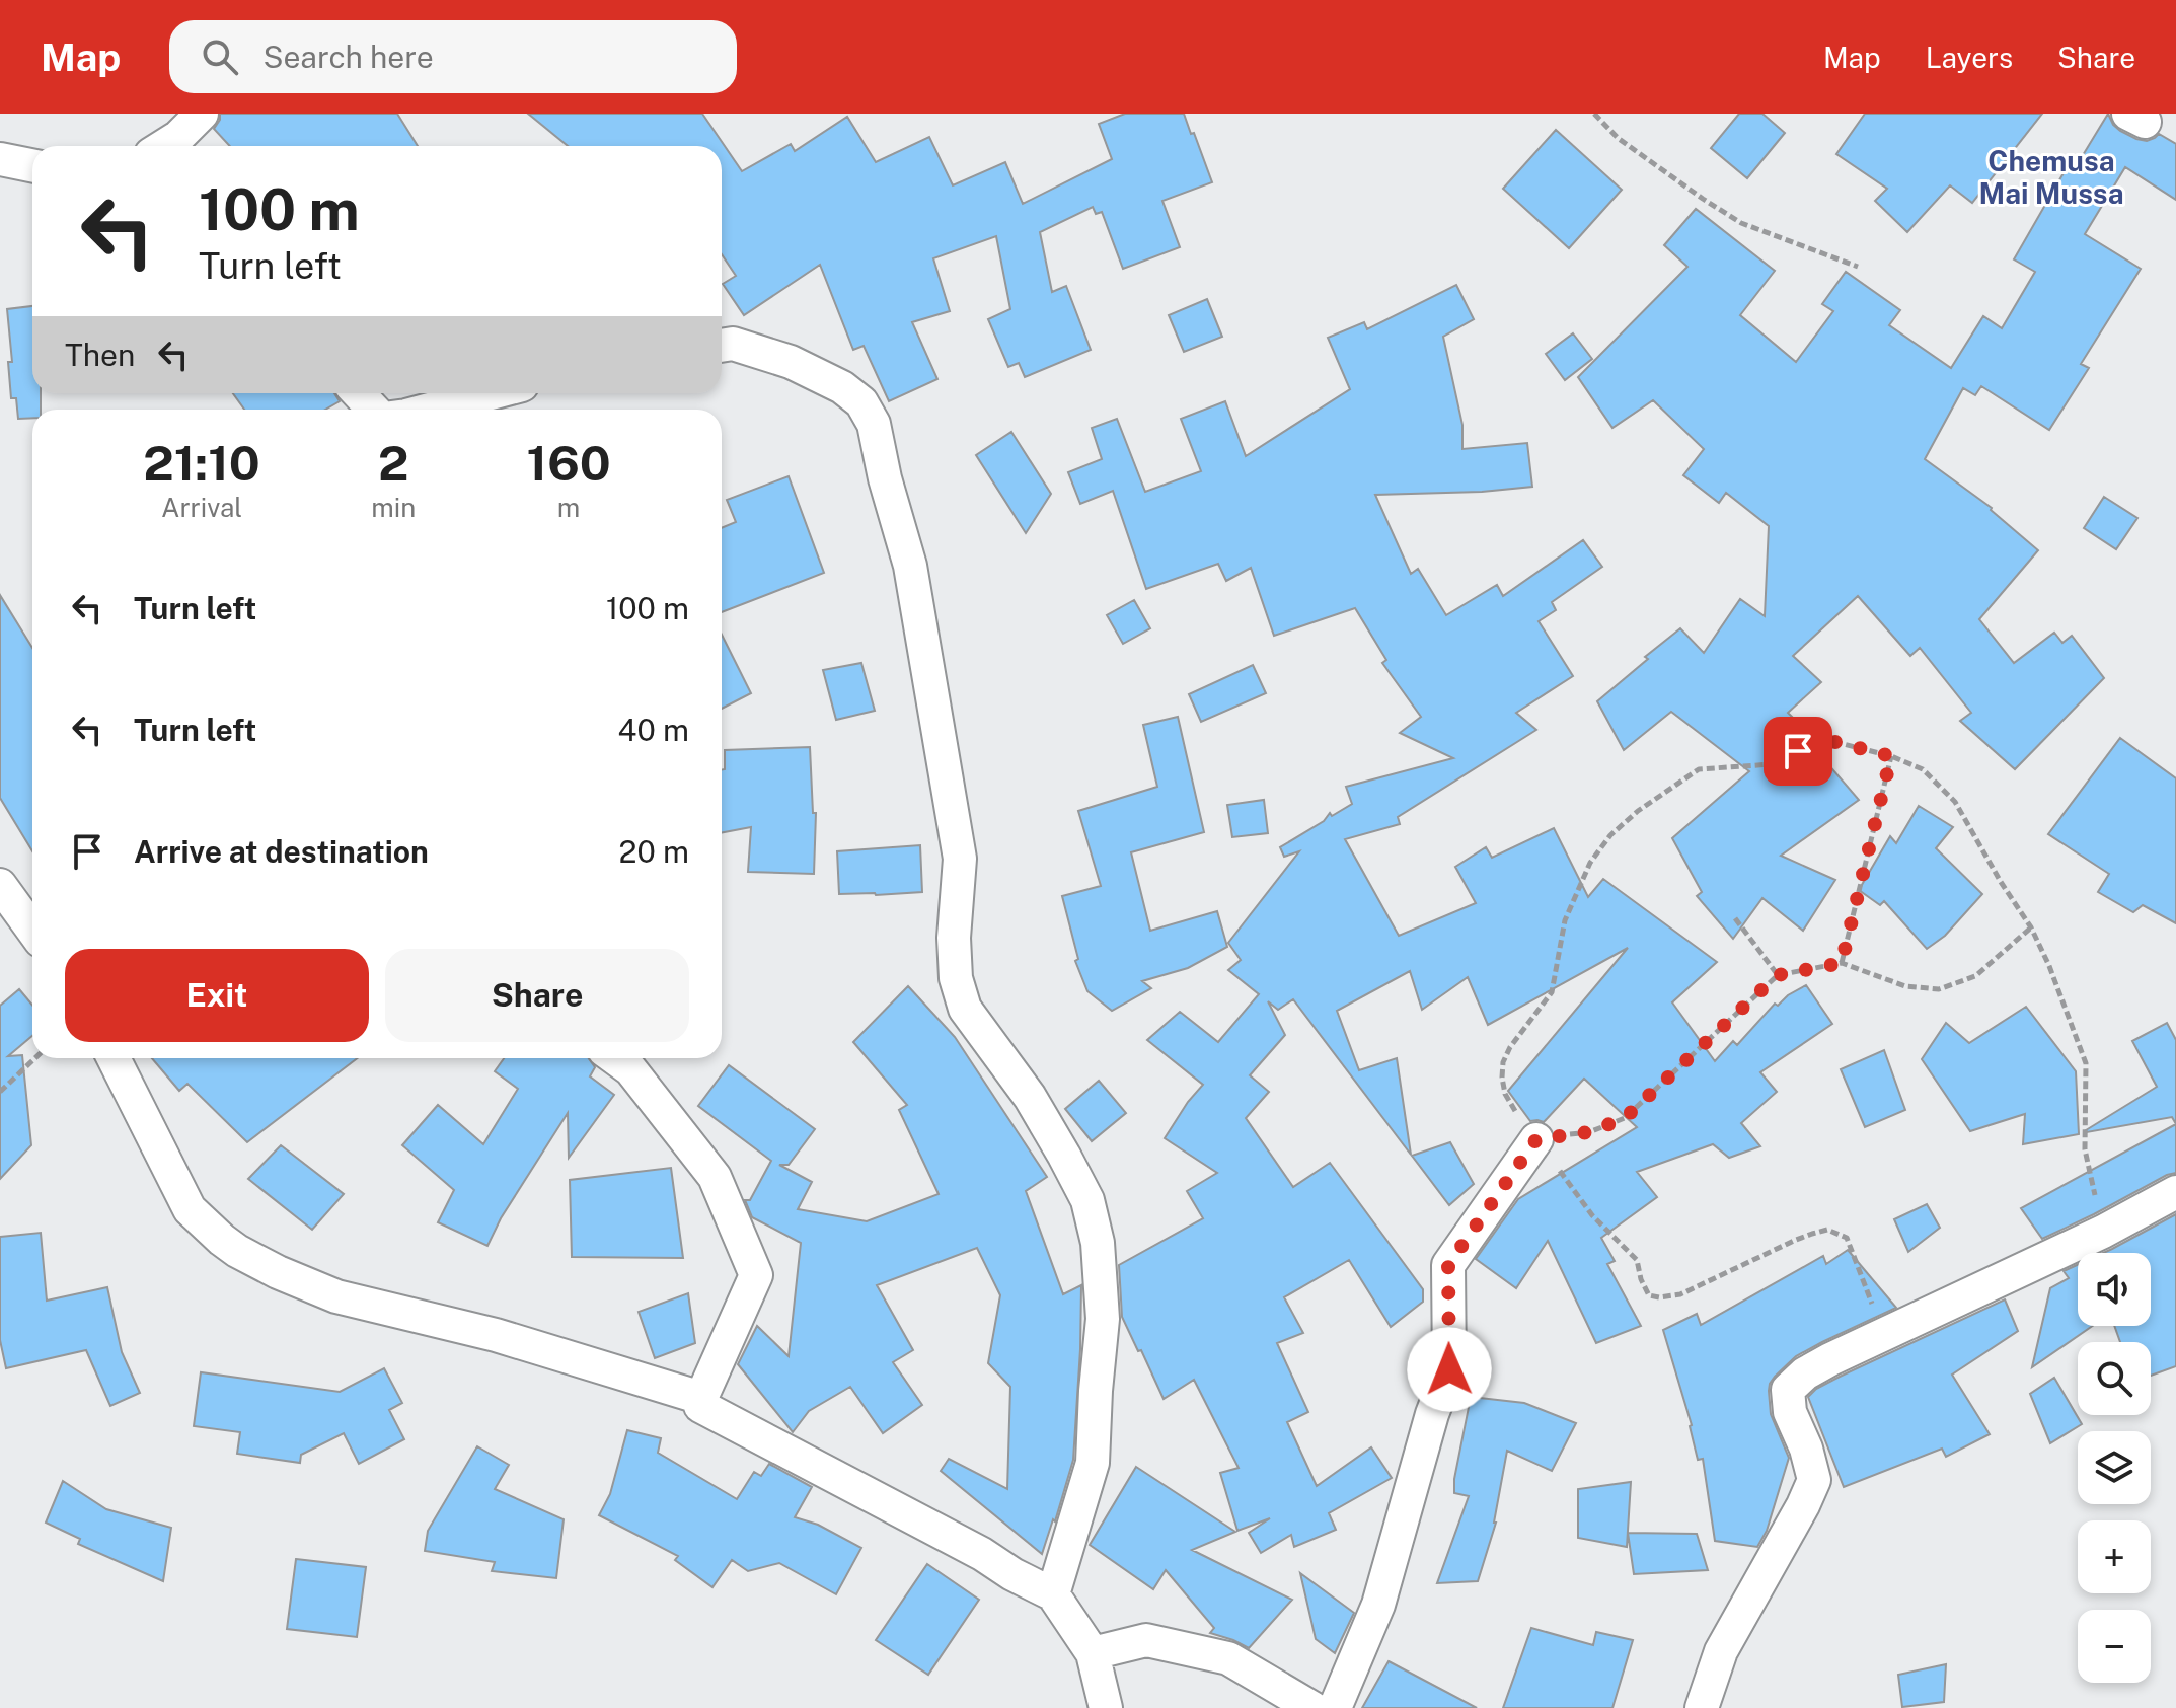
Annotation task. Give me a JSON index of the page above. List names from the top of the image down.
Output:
{
  "districts": ["Chemusa Mai Mussa"],
  "page": {
    "header": "Map",
    "search": "Search here",
    "nav": ["Map", "Layers", "Share"],
    "turn": ["100 m", "Turn left"],
    "then": "Then",
    "eta": [
      "21:10",
      "Arrival",
      "2",
      "min",
      "160",
      "m"
    ],
    "list": [
      {
        "name": "Turn left",
        "value": "100 m"
      },
      {
        "name": "Turn left",
        "value": "40 m"
      },
      {
        "name": "Arrive at destination",
        "value": "20 m"
      }
    ],
    "buttons": ["Exit", "Share"],
    "map_buttons": ["+", "−"]
  }
}
